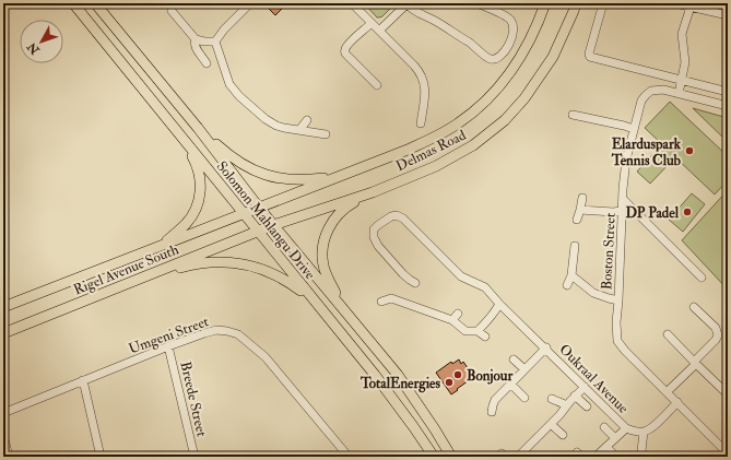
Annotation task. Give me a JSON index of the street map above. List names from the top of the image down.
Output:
{
  "streets": {
    "main road": ["Delmas Road", "Solomon Mahlangu Drive", "Rigel Avenue South"],
    "street": [
      "Boston Street",
      "Umgeni Street",
      "Oukraal Avenue",
      "Breede Street"
    ]
  },
  "crossings": [
    ["Delmas Road", "Solomon Mahlangu Drive"],
    ["Delmas Road", "Rigel Avenue South"],
    ["Solomon Mahlangu Drive", "Rigel Avenue South"],
    ["Umgeni Street", "Breede Street"]
  ],
  "places": [
    "Elarduspark Tennis Club",
    "DP Padel",
    "Bonjour",
    "TotalEnergies"
  ],
  "north": "bottom left"
}
